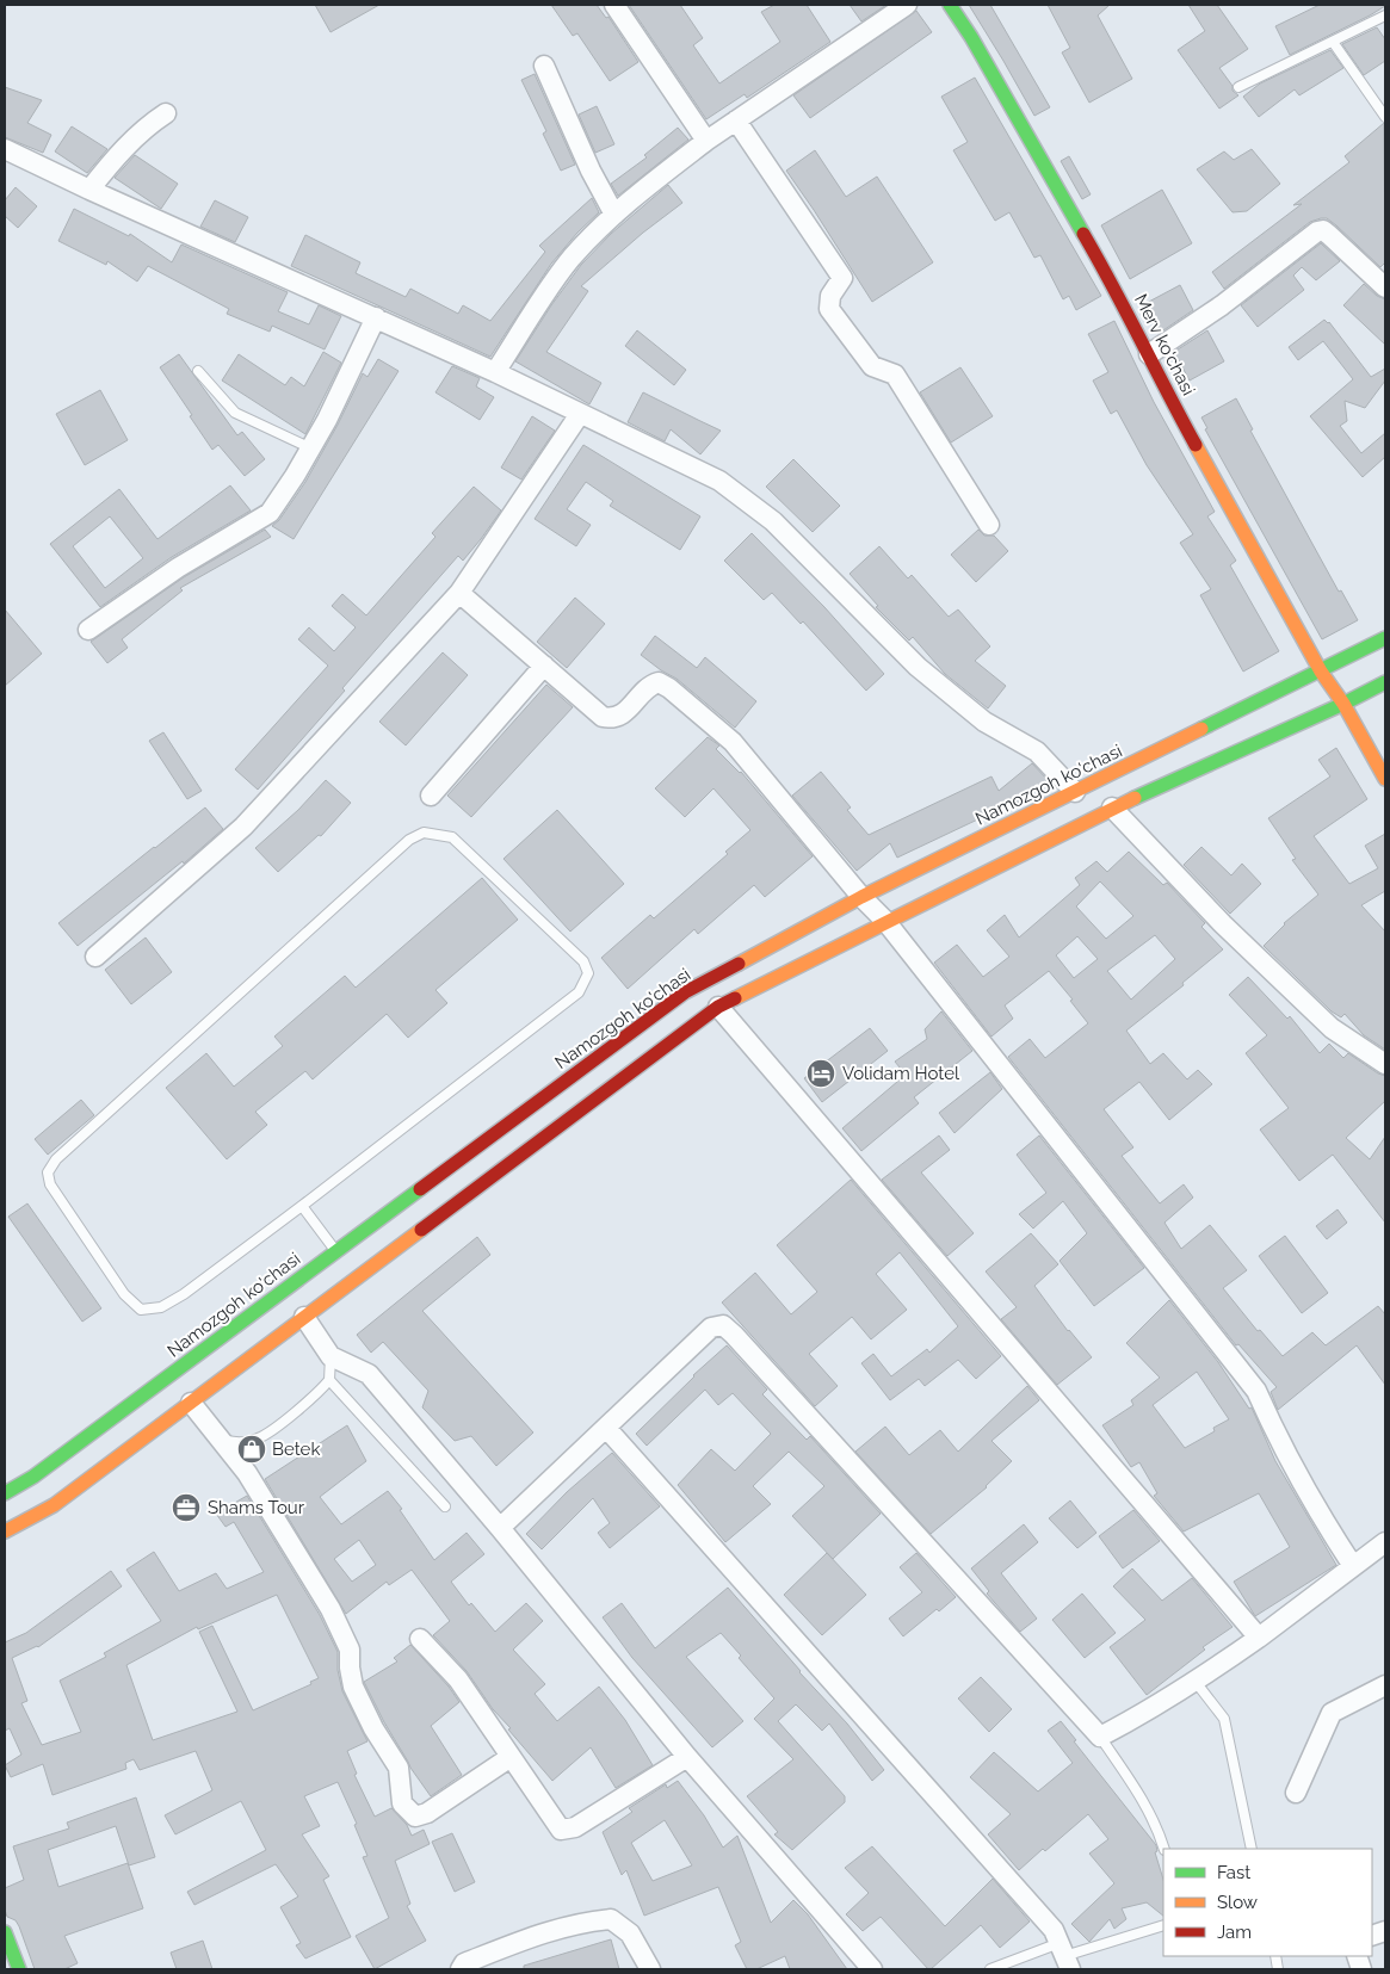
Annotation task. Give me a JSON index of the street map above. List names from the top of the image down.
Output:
{
  "streets": {
    "main road": ["Merv ko'chasi", "Namozgoh ko'chasi"]
  },
  "crossings": [
    ["Merv ko'chasi", "Namozgoh ko'chasi"]
  ],
  "places": {
    "hotel": ["Volidam Hotel"],
    "shop": ["Betek"],
    "office": ["Shams Tour"]
  },
  "legend": ["Fast", "Slow", "Jam"]
}
